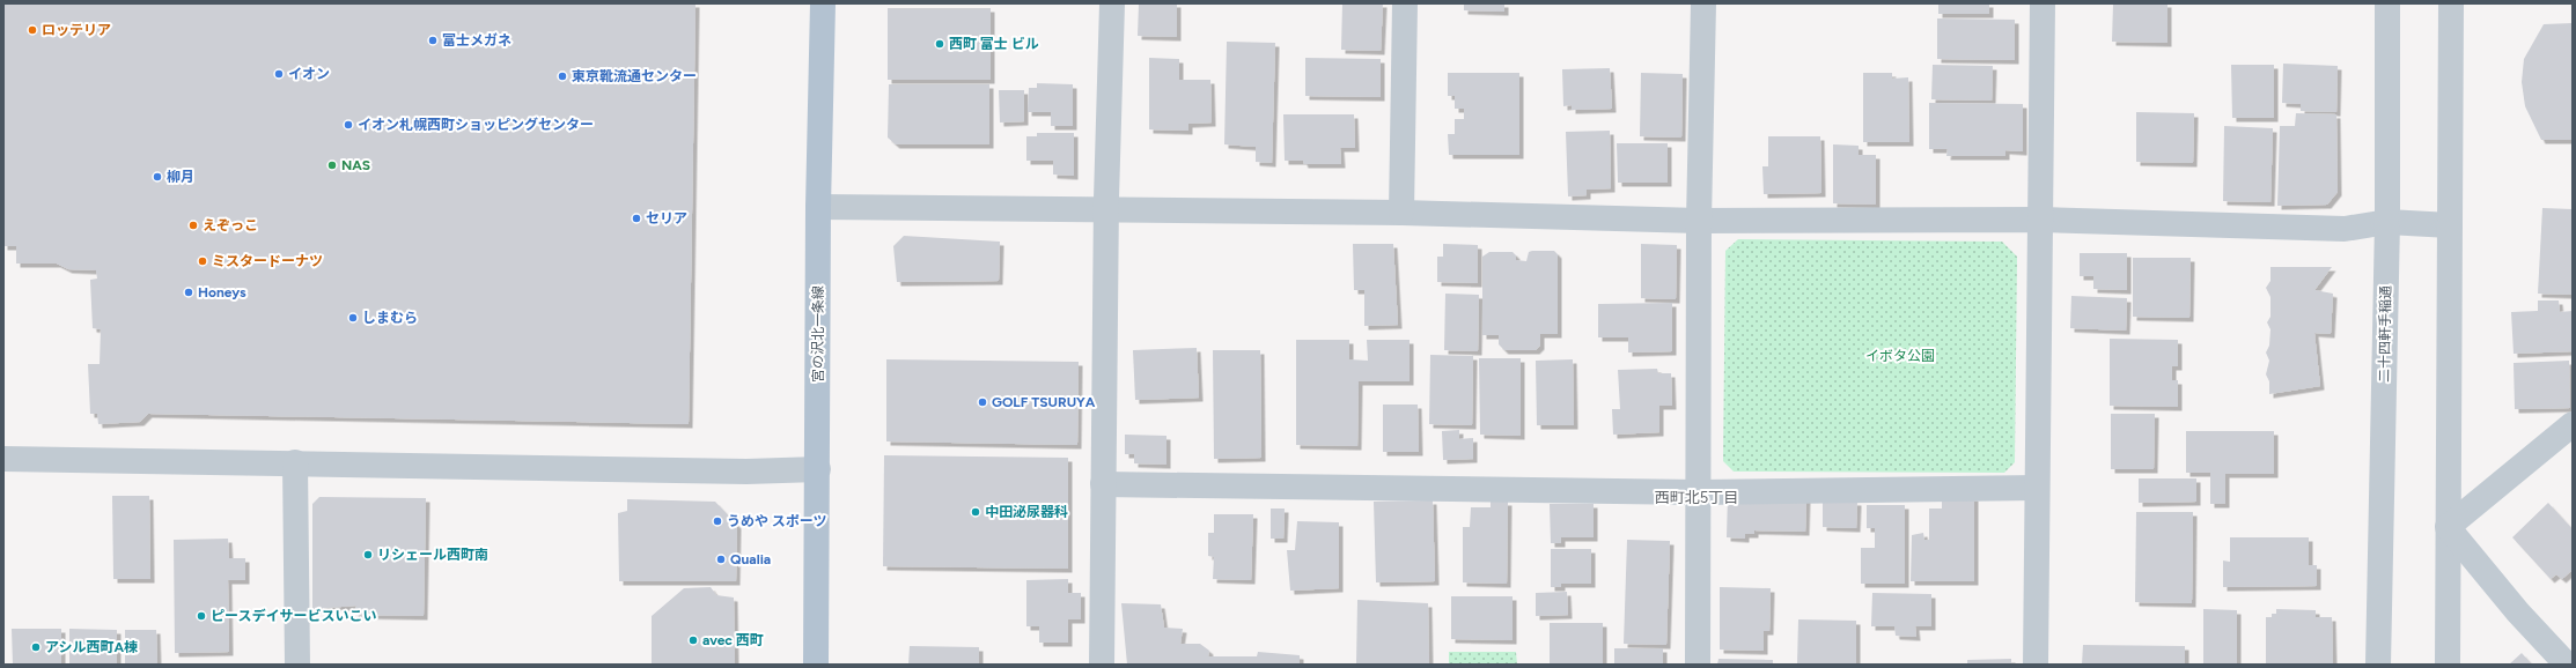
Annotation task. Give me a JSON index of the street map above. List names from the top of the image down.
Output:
{
  "streets": {
    "main road": ["宮の沢北一条線"],
    "street": ["二十四軒手稲通"]
  },
  "districts": ["西町北5丁目"],
  "parks": ["イボタ公園"],
  "places": [
    "ロッテリア",
    "富士メガネ",
    "西町 富士 ビル",
    "イオン",
    "東京靴流通センター",
    "イオン札幌西町ショッピングセンター",
    "NAS",
    "柳月",
    "セリア",
    "えぞっこ",
    "ミスタードーナツ",
    "Honeys",
    "しまむら",
    "GOLF TSURUYA",
    "中田泌尿器科",
    "うめや スポーツ",
    "リシェール西町南",
    "Qualia",
    "ピースデイサービスいこい",
    "avec 西町",
    "アシル西町A棟"
  ]
}
